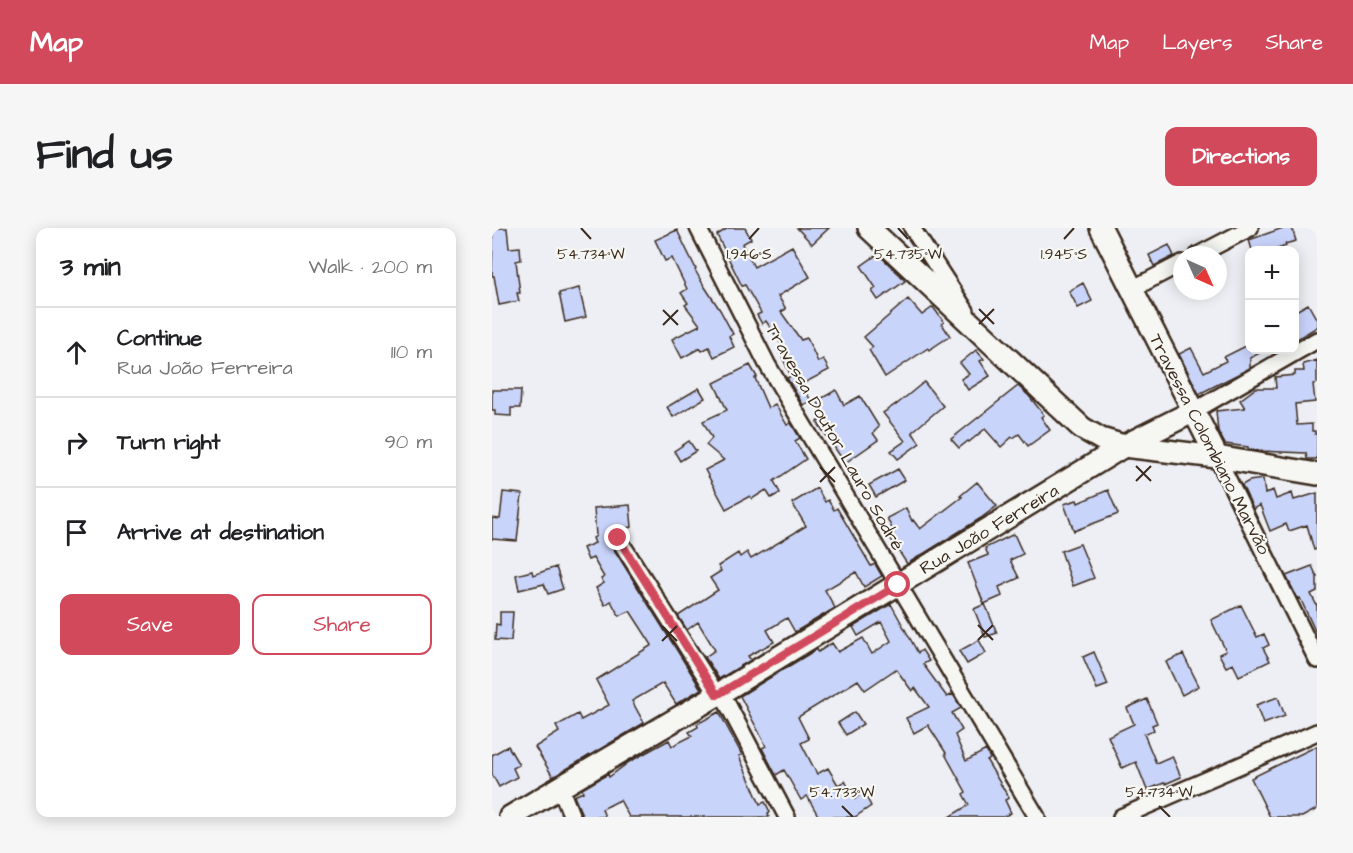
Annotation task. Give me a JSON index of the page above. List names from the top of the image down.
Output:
{
  "streets": {
    "street": ["Travessa Doutor Lauro Sodré", "Travessa Colombiano Marvão", "Rua João Ferreira"]
  },
  "crossings": [
    ["Travessa Doutor Lauro Sodré", "Rua João Ferreira"],
    ["Travessa Colombiano Marvão", "Rua João Ferreira"]
  ],
  "north": "bottom right",
  "page": {
    "header": "Map",
    "nav": ["Map", "Layers", "Share"],
    "title": "Find us",
    "buttons": [
      "Directions",
      ["Save", "Share"]
    ],
    "heading": ["3 min", "Walk · 200 m"],
    "map_buttons": ["+", "−"],
    "list": [
      ["Continue", "Rua João Ferreira", "110 m"],
      ["Turn right", "90 m"],
      "Arrive at destination"
    ]
  },
  "coordinates": [
    "54.734°W",
    "1.946°S",
    "54.735°W",
    "1.945°S",
    "54.733°W"
  ]
}
